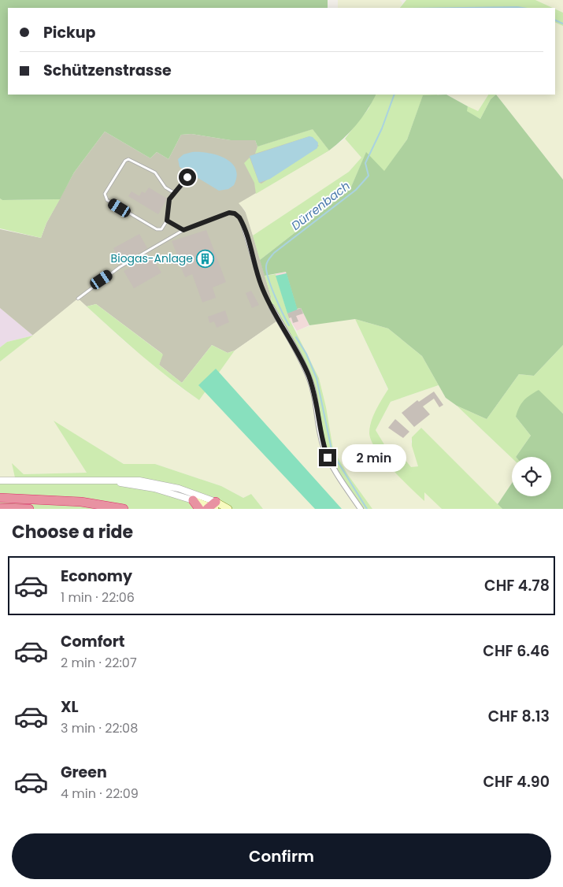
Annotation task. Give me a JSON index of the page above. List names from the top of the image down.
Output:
{
  "water": ["Dürrenbach"],
  "places": {
    "building": ["Biogas-Anlage"]
  },
  "page": {
    "banner": ["Pickup", "Schützenstrasse"],
    "bubble": "2 min",
    "heading": "Choose a ride",
    "list": [
      {
        "name": "Economy",
        "note": "1 min · 22:06",
        "value": "CHF 4.78"
      },
      {
        "name": "Comfort",
        "note": "2 min · 22:07",
        "value": "CHF 6.46"
      },
      {
        "name": "XL",
        "note": "3 min · 22:08",
        "value": "CHF 8.13"
      },
      {
        "name": "Green",
        "note": "4 min · 22:09",
        "value": "CHF 4.90"
      }
    ],
    "buttons": "Confirm"
  }
}
